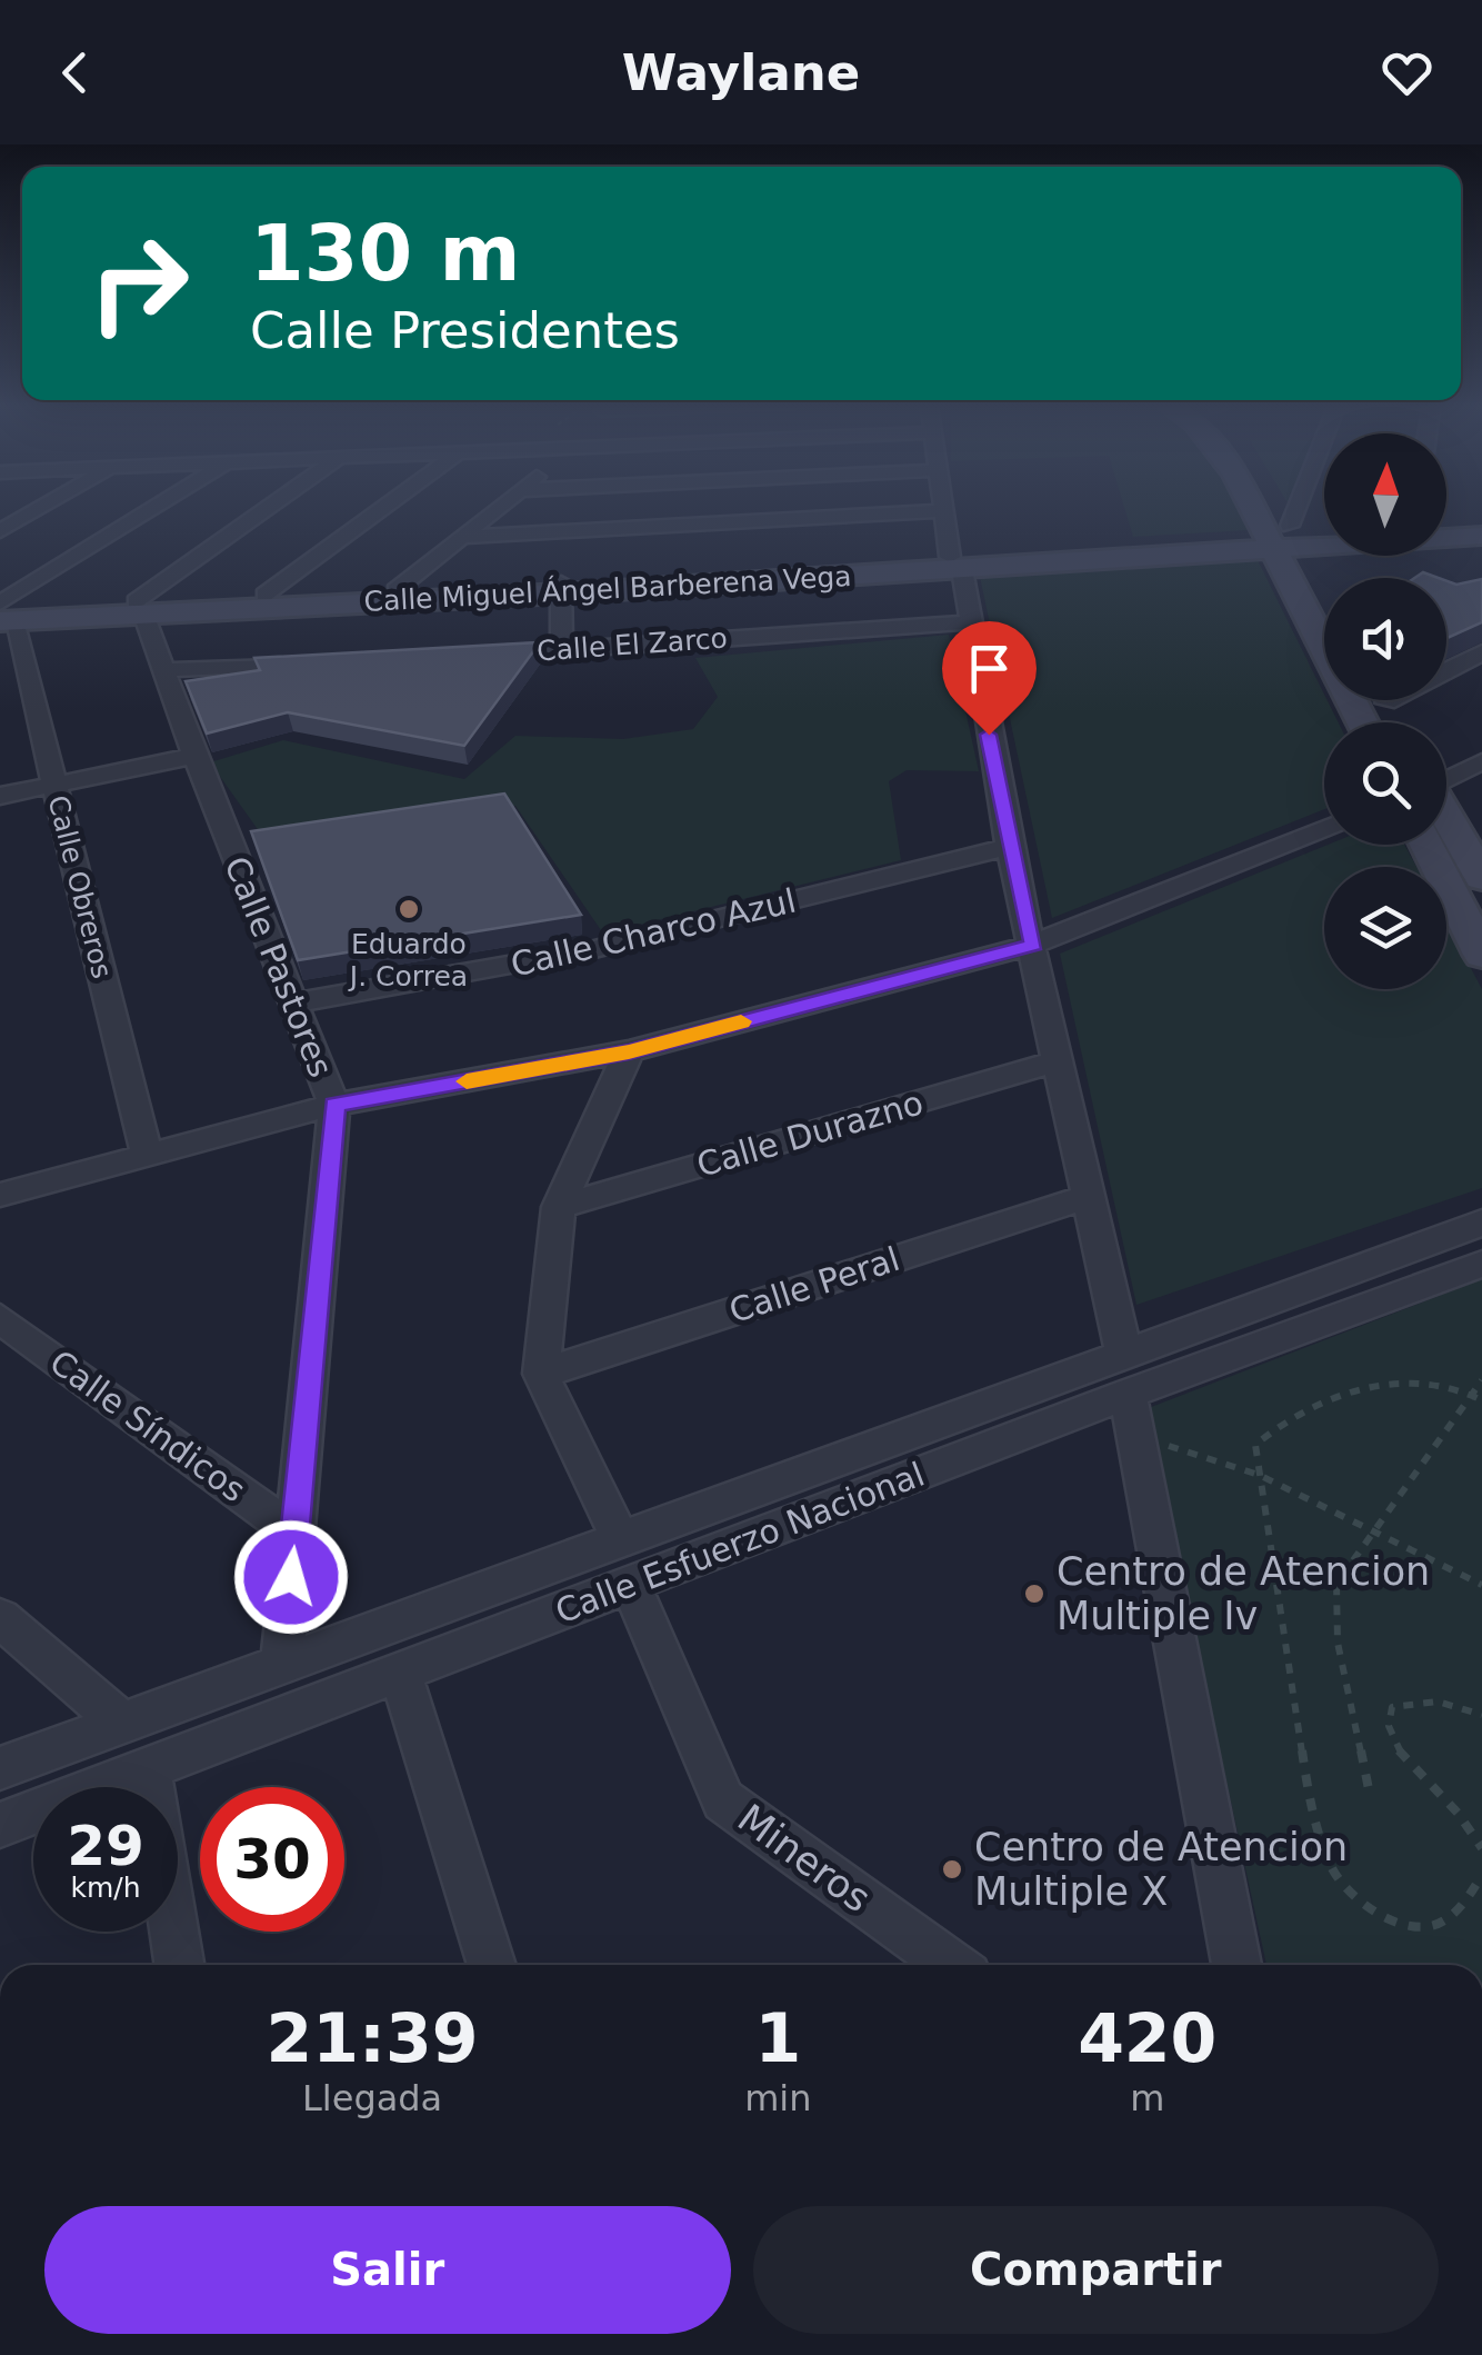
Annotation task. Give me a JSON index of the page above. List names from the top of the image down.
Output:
{
  "streets": {
    "street": [
      "Calle Miguel Ángel Barberena Vega",
      "Calle El Zarco",
      "Calle Obreros",
      "Calle Charco Azul",
      "Calle Pastores",
      "Calle Durazno",
      "Calle Peral",
      "Calle Síndicos",
      "Calle Esfuerzo Nacional",
      "Mineros"
    ]
  },
  "crossings": [
    ["Calle Miguel Ángel Barberena Vega", "Calle Obreros"],
    ["Calle Miguel Ángel Barberena Vega", "Calle Pastores"],
    ["Calle Charco Azul", "Calle Pastores"],
    ["Calle Pastores", "Calle Síndicos"],
    ["Calle Pastores", "Calle Esfuerzo Nacional"],
    ["Calle Esfuerzo Nacional", "Mineros"]
  ],
  "places": ["Eduardo J. Correa", "Centro de Atencion Multiple Iv", "Centro de Atencion Multiple X"],
  "north": "top",
  "page": {
    "header": "Waylane",
    "turn": ["130 m", "Calle Presidentes"],
    "speed": "29 km/h",
    "limit": "30",
    "eta": [
      "21:39",
      "Llegada",
      "1",
      "min",
      "420",
      "m"
    ],
    "buttons": ["Salir", "Compartir"]
  }
}
